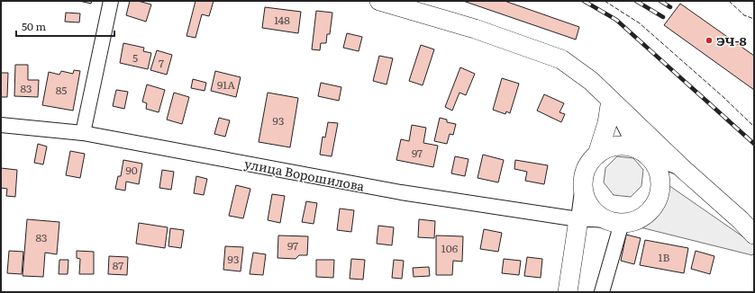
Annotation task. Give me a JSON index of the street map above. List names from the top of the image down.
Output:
{
  "streets": {
    "street": ["улица Ворошилова"]
  },
  "places": ["ЭЧ-8"],
  "house_numbers": [
    "148",
    "5",
    "7",
    "91А",
    "83",
    "85",
    "93",
    "97",
    "90",
    "83",
    "97",
    "106",
    "1В",
    "93",
    "87"
  ],
  "scale_bar": "50 m"
}
